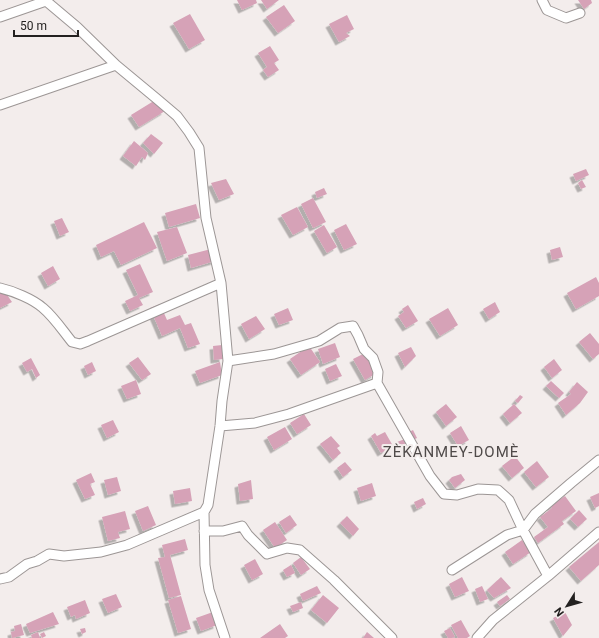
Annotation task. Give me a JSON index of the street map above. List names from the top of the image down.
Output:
{
  "districts": ["ZÈKANMEY-DOMÈ"],
  "scale_bar": "50 m",
  "north": "bottom left"
}
